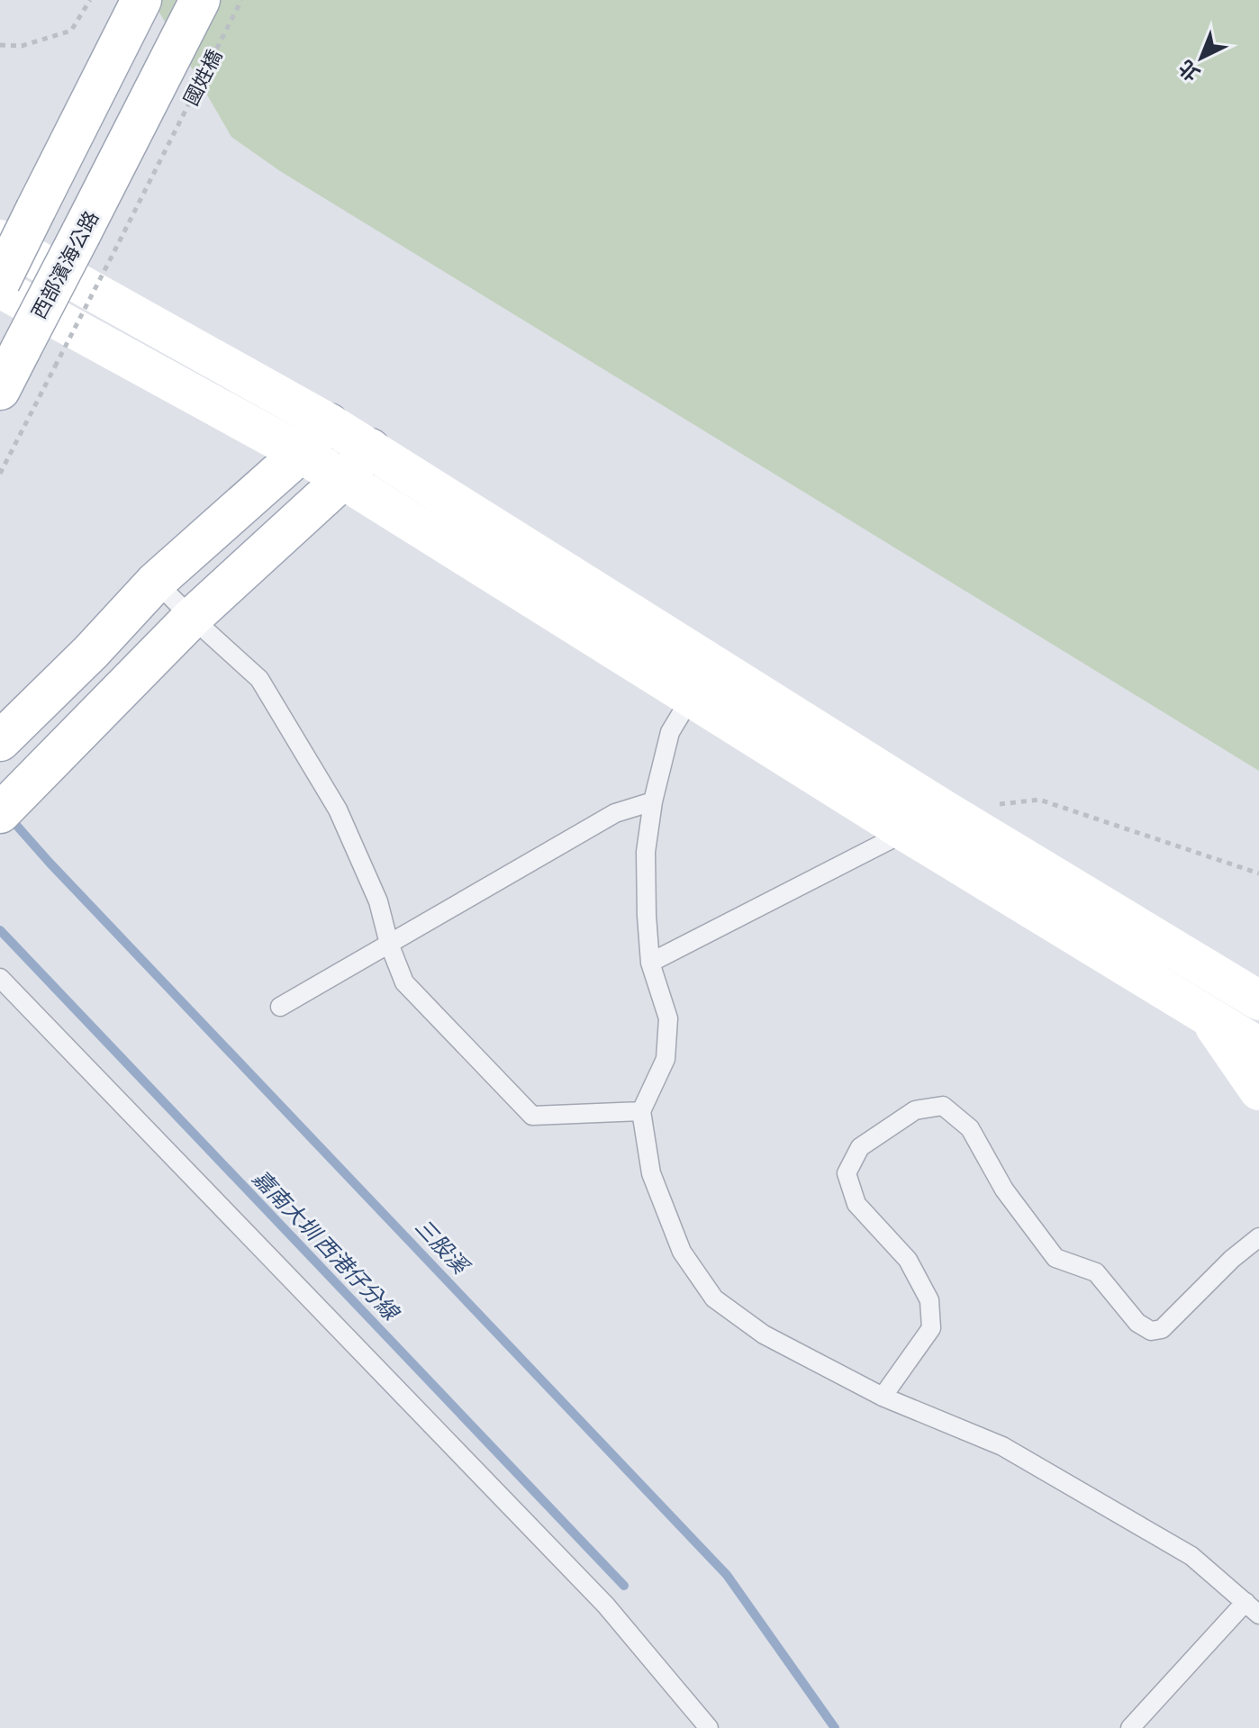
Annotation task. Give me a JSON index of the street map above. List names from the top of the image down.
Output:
{
  "streets": {
    "main road": ["國姓橋", "西部濱海公路"]
  },
  "crossings": [
    ["國姓橋", "西部濱海公路"]
  ],
  "water": ["嘉南大圳 西港仔分線", "三股溪"],
  "north": "bottom left"
}
